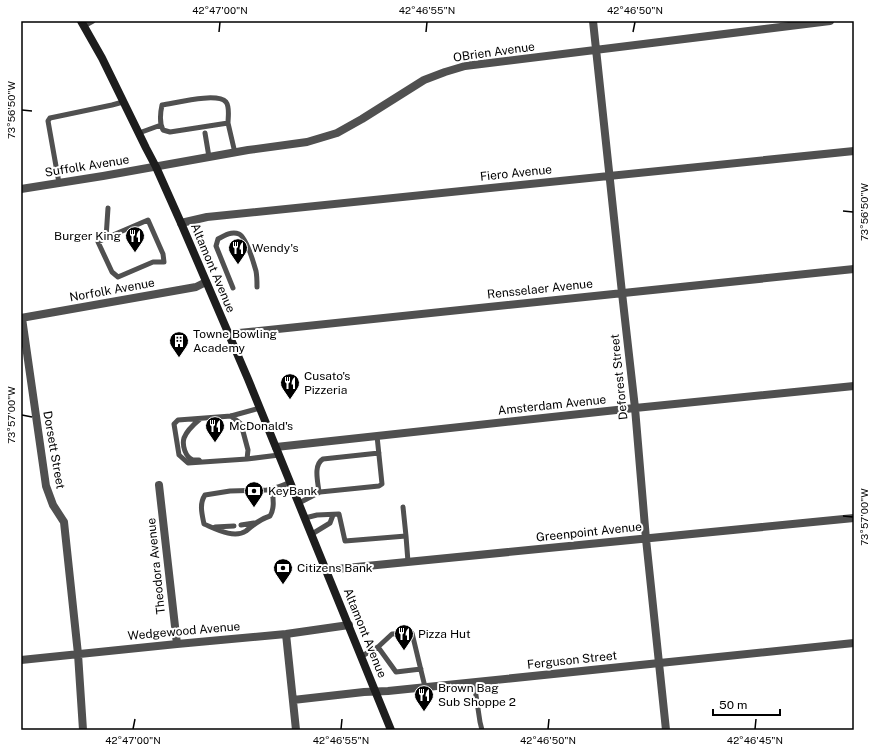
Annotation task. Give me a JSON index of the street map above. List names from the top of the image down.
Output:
{
  "streets": {
    "main road": ["Altamont Avenue"],
    "street": [
      "OBrien Avenue",
      "Suffolk Avenue",
      "Fiero Avenue",
      "Rensselaer Avenue",
      "Norfolk Avenue",
      "Deforest Street",
      "Amsterdam Avenue",
      "Dorsett Street",
      "Greenpoint Avenue",
      "Theodora Avenue",
      "Wedgewood Avenue",
      "Ferguson Street"
    ]
  },
  "crossings": [
    ["OBrien Avenue", "Suffolk Avenue"],
    ["OBrien Avenue", "Altamont Avenue"],
    ["OBrien Avenue", "Deforest Street"],
    ["Suffolk Avenue", "Altamont Avenue"],
    ["Fiero Avenue", "Altamont Avenue"],
    ["Fiero Avenue", "Deforest Street"],
    ["Altamont Avenue", "Rensselaer Avenue"],
    ["Altamont Avenue", "Norfolk Avenue"],
    ["Altamont Avenue", "Amsterdam Avenue"],
    ["Altamont Avenue", "Greenpoint Avenue"],
    ["Altamont Avenue", "Wedgewood Avenue"],
    ["Altamont Avenue", "Ferguson Street"],
    ["Rensselaer Avenue", "Deforest Street"],
    ["Norfolk Avenue", "Dorsett Street"],
    ["Deforest Street", "Amsterdam Avenue"],
    ["Deforest Street", "Greenpoint Avenue"],
    ["Deforest Street", "Ferguson Street"],
    ["Dorsett Street", "Wedgewood Avenue"],
    ["Theodora Avenue", "Wedgewood Avenue"]
  ],
  "places": {
    "restaurant": [
      "Burger King",
      "Wendy's",
      "Cusato's Pizzeria",
      "McDonald's",
      "Pizza Hut",
      "Brown Bag Sub Shoppe 2"
    ],
    "building": ["Towne Bowling Academy"],
    "bank": ["KeyBank", "Citizens Bank"]
  },
  "scale_bar": "50 m",
  "coordinates": [
    "42°47'00\"N",
    "42°46'55\"N",
    "42°46'50\"N",
    "73°56'50\"W",
    "73°57'00\"W",
    "42°46'45\"N"
  ]
}
